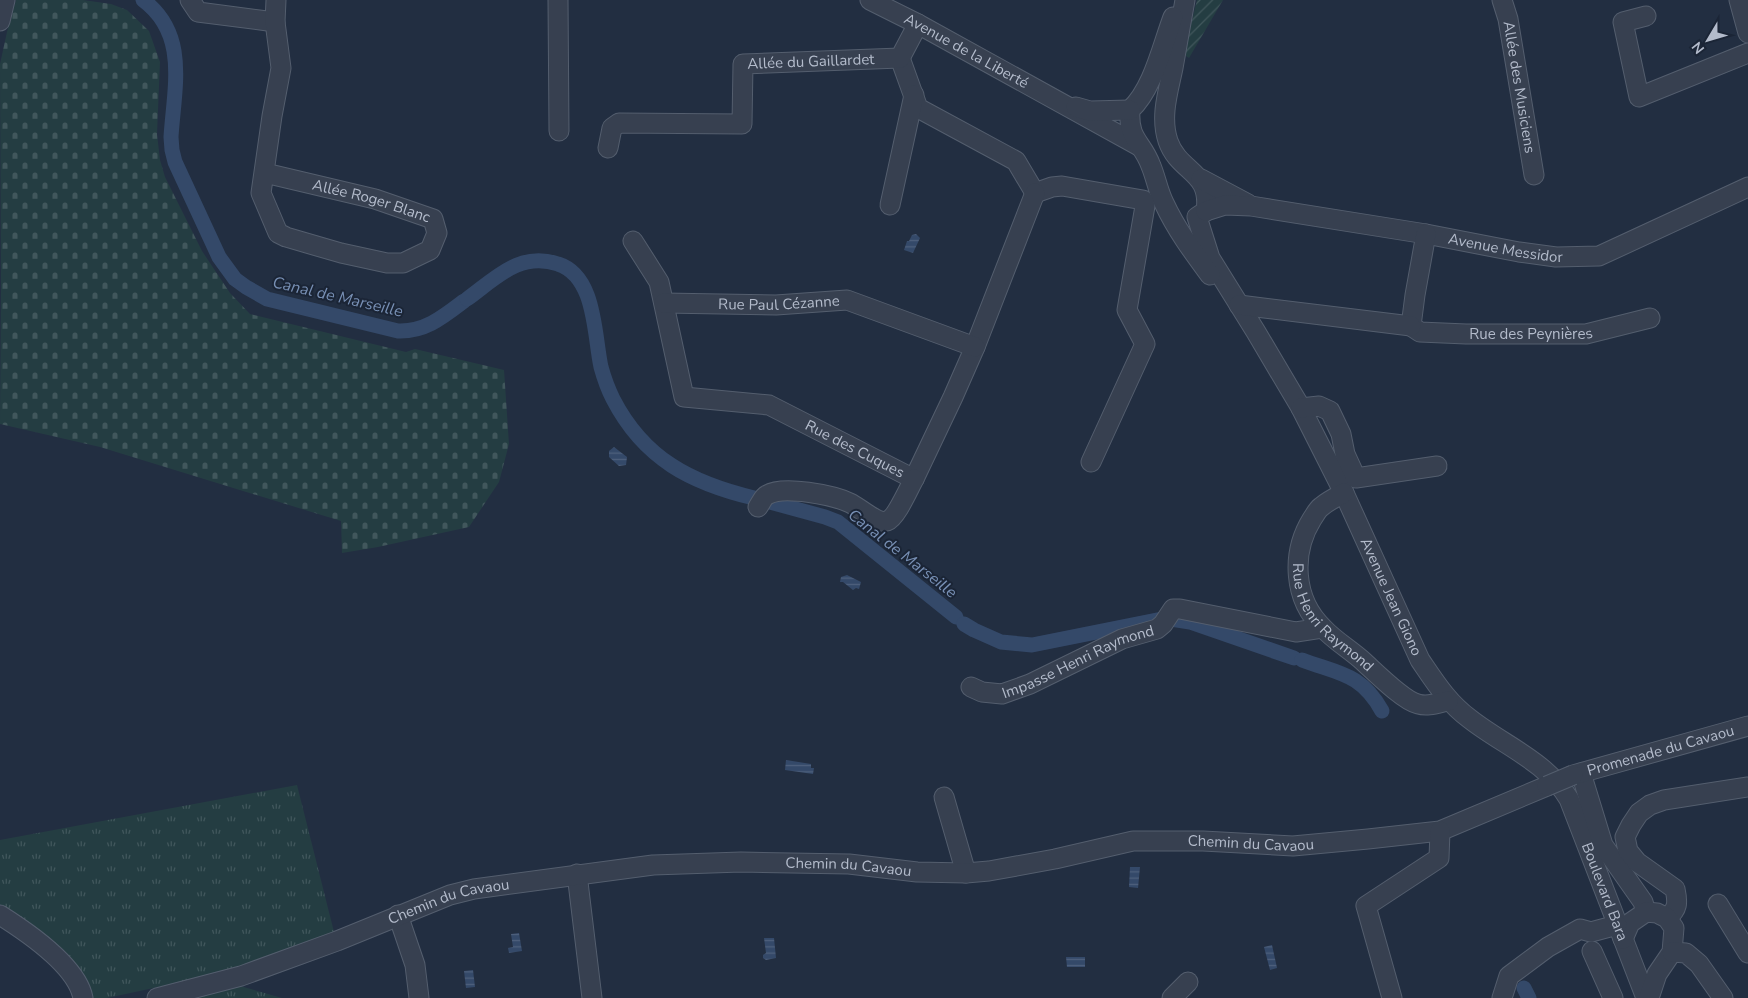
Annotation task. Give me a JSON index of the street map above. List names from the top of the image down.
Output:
{
  "streets": {
    "street": [
      "Avenue de la Liberté",
      "Allée du Gaillardet",
      "Allée des Musiciens",
      "Allée Roger Blanc",
      "Avenue Messidor",
      "Rue Paul Cézanne",
      "Rue des Peynières",
      "Rue des Cuques",
      "Avenue Jean Giono",
      "Rue Henri Raymond",
      "Impasse Henri Raymond",
      "Promenade du Cavaou",
      "Chemin du Cavaou",
      "Boulevard Bara"
    ]
  },
  "crossings": [
    ["Avenue de la Liberté", "Avenue Jean Giono"],
    ["Avenue Messidor", "Avenue Jean Giono"],
    ["Rue Paul Cézanne", "Rue des Cuques"],
    ["Rue des Peynières", "Avenue Jean Giono"],
    ["Avenue Jean Giono", "Rue Henri Raymond"],
    ["Avenue Jean Giono", "Promenade du Cavaou"],
    ["Avenue Jean Giono", "Chemin du Cavaou"],
    ["Avenue Jean Giono", "Boulevard Bara"],
    ["Rue Henri Raymond", "Impasse Henri Raymond"],
    ["Promenade du Cavaou", "Chemin du Cavaou"],
    ["Promenade du Cavaou", "Boulevard Bara"],
    ["Chemin du Cavaou", "Boulevard Bara"]
  ],
  "water": ["Canal de Marseille"],
  "north": "bottom left"
}
